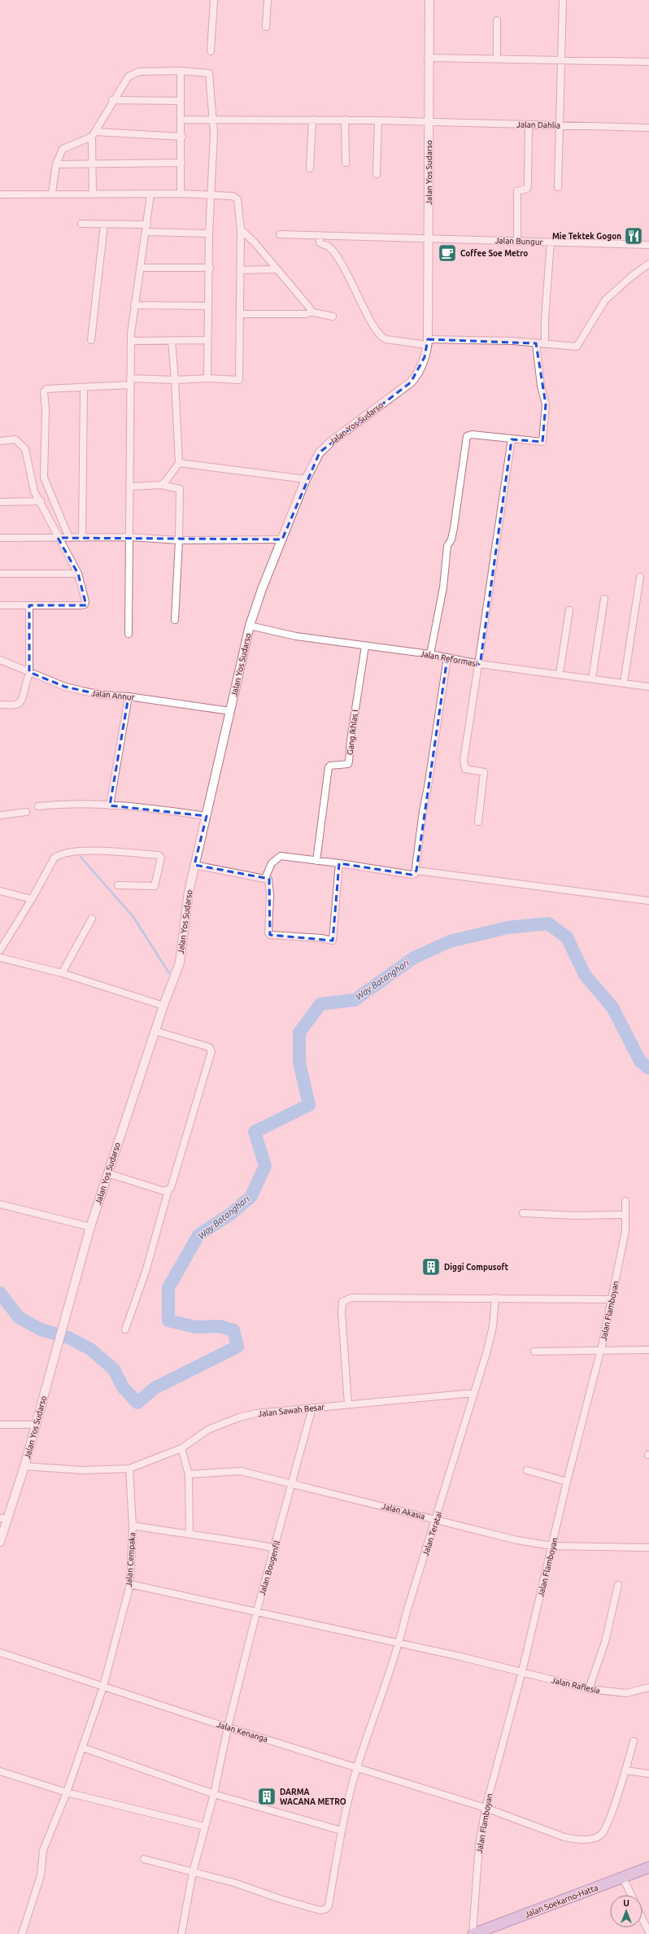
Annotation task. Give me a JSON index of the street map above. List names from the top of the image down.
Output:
{
  "streets": {
    "main road": ["Jalan Soekarno-Hatta"],
    "street": [
      "Jalan Dahlia",
      "Jalan Yos Sudarso",
      "Jalan Bungur",
      "Jalan Reformasi",
      "Jalan Annur",
      "Gang Ikhlas I",
      "Jalan Flamboyan",
      "Jalan Sawah Besar",
      "Jalan Akasia",
      "Jalan Teratai",
      "Jalan Cempaka",
      "Jalan Bougenfil",
      "Jalan Raflesia",
      "Jalan Kenanga"
    ]
  },
  "crossings": [
    ["Jalan Dahlia", "Jalan Yos Sudarso"],
    ["Jalan Yos Sudarso", "Jalan Bungur"],
    ["Jalan Yos Sudarso", "Jalan Reformasi"],
    ["Jalan Yos Sudarso", "Jalan Annur"],
    ["Jalan Yos Sudarso", "Jalan Sawah Besar"],
    ["Jalan Reformasi", "Gang Ikhlas I"],
    ["Jalan Flamboyan", "Jalan Akasia"],
    ["Jalan Flamboyan", "Jalan Raflesia"],
    ["Jalan Flamboyan", "Jalan Kenanga"],
    ["Jalan Flamboyan", "Jalan Soekarno-Hatta"],
    ["Jalan Sawah Besar", "Jalan Teratai"],
    ["Jalan Sawah Besar", "Jalan Cempaka"],
    ["Jalan Sawah Besar", "Jalan Bougenfil"],
    ["Jalan Akasia", "Jalan Teratai"],
    ["Jalan Akasia", "Jalan Bougenfil"],
    ["Jalan Teratai", "Jalan Bougenfil"],
    ["Jalan Teratai", "Jalan Raflesia"],
    ["Jalan Teratai", "Jalan Kenanga"],
    ["Jalan Cempaka", "Jalan Raflesia"],
    ["Jalan Cempaka", "Jalan Kenanga"],
    ["Jalan Bougenfil", "Jalan Raflesia"],
    ["Jalan Bougenfil", "Jalan Kenanga"]
  ],
  "water": ["Way Batanghari"],
  "places": {
    "restaurant": ["Mie Tektek Gogon"],
    "cafe": ["Coffee Soe Metro"],
    "building": ["Diggi Compusoft", "DARMA WACANA METRO"]
  },
  "north": "top"
}
